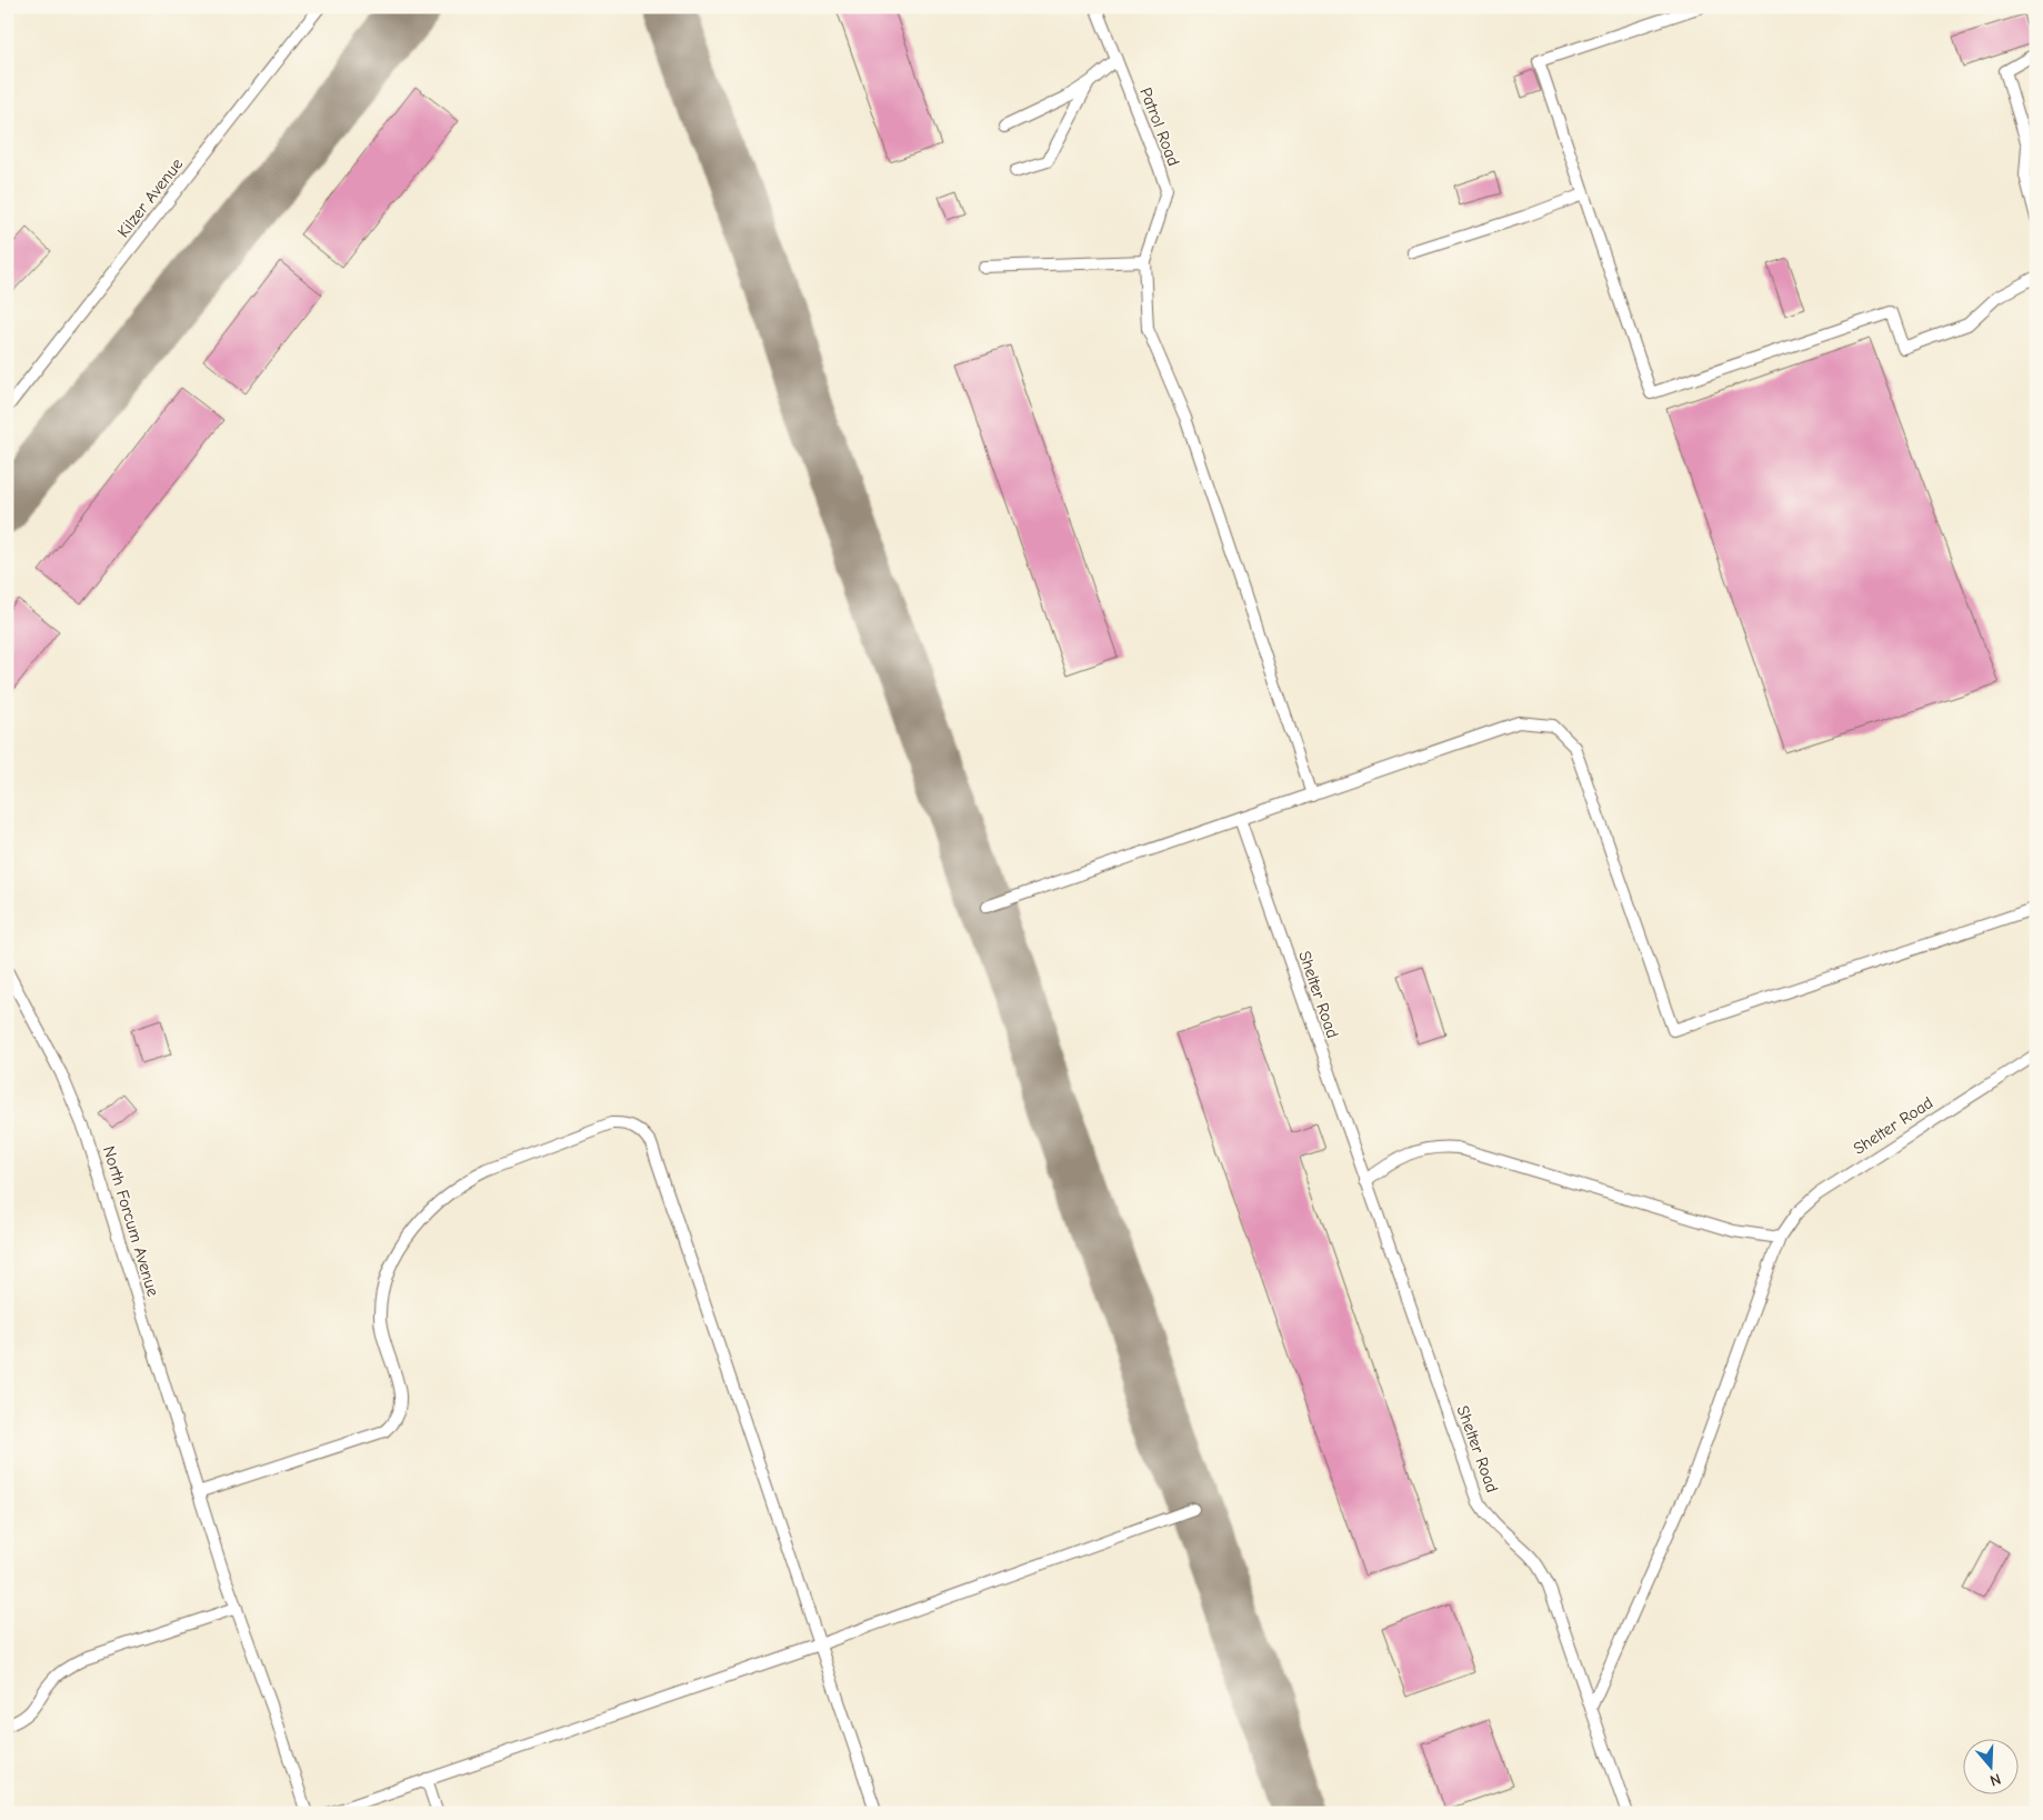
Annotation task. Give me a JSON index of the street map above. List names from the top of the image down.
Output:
{
  "streets": {
    "lane": [
      "Patrol Road",
      "Kilzer Avenue",
      "Shelter Road",
      "North Forcum Avenue"
    ]
  },
  "north": "bottom"
}
